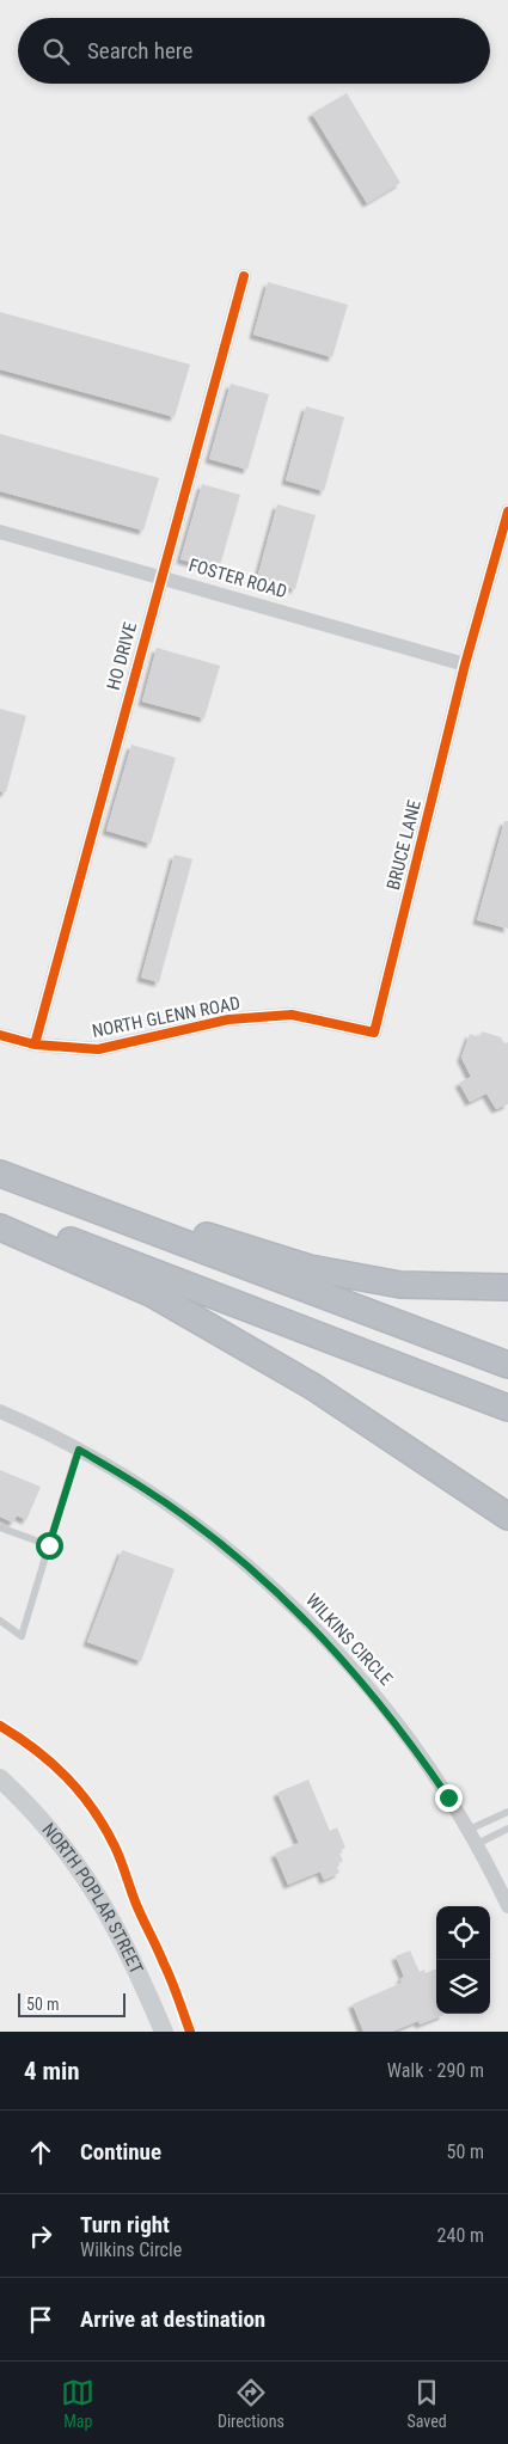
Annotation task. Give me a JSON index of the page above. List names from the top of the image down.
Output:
{
  "streets": {
    "main road": ["NORTH POPLAR STREET"],
    "street": [
      "FOSTER ROAD",
      "HO DRIVE",
      "BRUCE LANE",
      "NORTH GLENN ROAD",
      "WILKINS CIRCLE"
    ]
  },
  "crossings": [
    ["FOSTER ROAD", "HO DRIVE"],
    ["FOSTER ROAD", "BRUCE LANE"],
    ["HO DRIVE", "NORTH GLENN ROAD"],
    ["BRUCE LANE", "NORTH GLENN ROAD"]
  ],
  "scale_bar": "50 m",
  "page": {
    "search": "Search here",
    "scale": "50 m",
    "heading": ["4 min", "Walk · 290 m"],
    "list": [
      ["Continue", "50 m"],
      ["Turn right", "Wilkins Circle", "240 m"],
      "Arrive at destination"
    ],
    "nav": ["Map", "Directions", "Saved"]
  }
}
